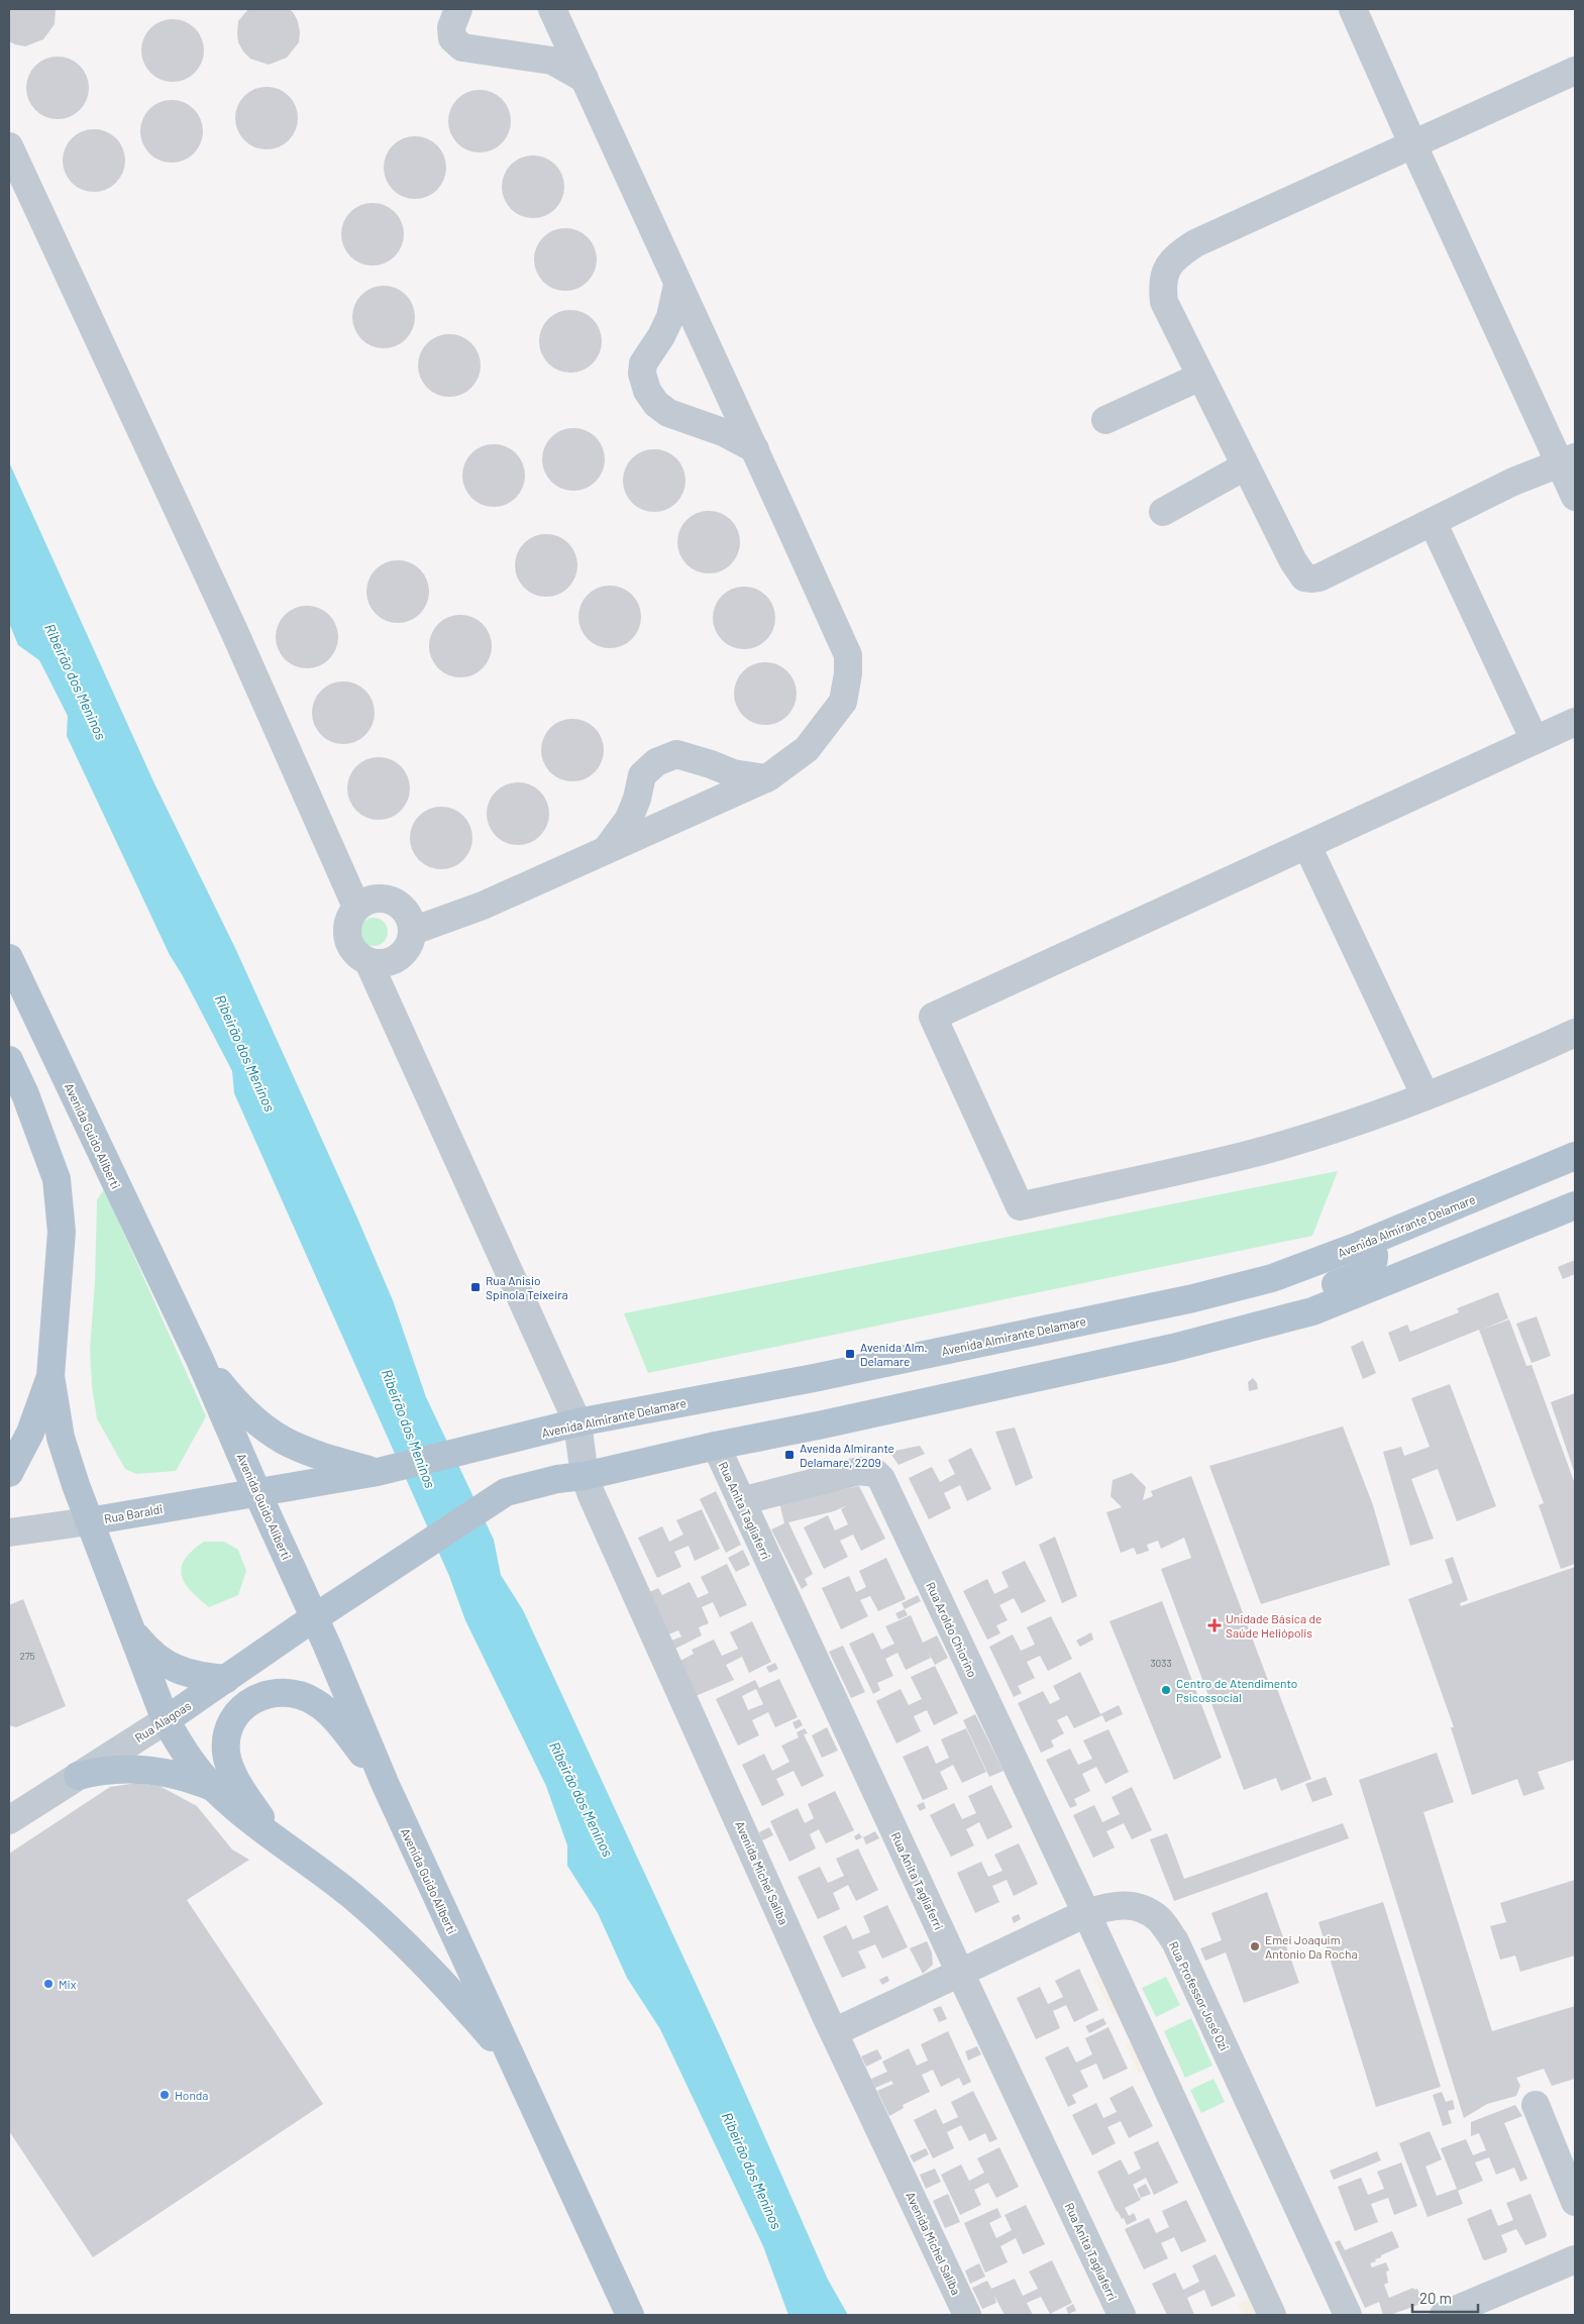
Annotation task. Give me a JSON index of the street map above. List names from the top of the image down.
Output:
{
  "streets": {
    "main road": [
      "Avenida Guido Aliberti",
      "Avenida Almirante Delamare",
      "Rua Baraldi",
      "Rua Alagoas"
    ],
    "street": [
      "Rua Anita Tagliaferri",
      "Rua Aroldo Chiorino",
      "Avenida Michel Saliba",
      "Rua Professor José Ozi"
    ]
  },
  "crossings": [
    ["Avenida Guido Aliberti", "Avenida Almirante Delamare"],
    ["Avenida Guido Aliberti", "Rua Baraldi"],
    ["Avenida Guido Aliberti", "Rua Alagoas"],
    ["Avenida Almirante Delamare", "Rua Baraldi"],
    ["Avenida Almirante Delamare", "Avenida Michel Saliba"],
    ["Rua Anita Tagliaferri", "Rua Aroldo Chiorino"],
    ["Rua Anita Tagliaferri", "Rua Professor José Ozi"],
    ["Rua Aroldo Chiorino", "Rua Professor José Ozi"],
    ["Avenida Michel Saliba", "Rua Professor José Ozi"]
  ],
  "water": ["Ribeirão dos Meninos"],
  "places": {
    "transit": ["Rua Anisio Spinola Teixeira", "Avenida Alm. Delamare", "Avenida Almirante Delamare, 2209"],
    "health": ["Unidade Básica de Saúde Heliópolis"],
    "other": [
      "Centro de Atendimento Psicossocial",
      "Emei Joaquim Antonio Da Rocha",
      "Mix",
      "Honda"
    ]
  },
  "house_numbers": ["275", "3033"],
  "scale_bar": "20 m"
}
